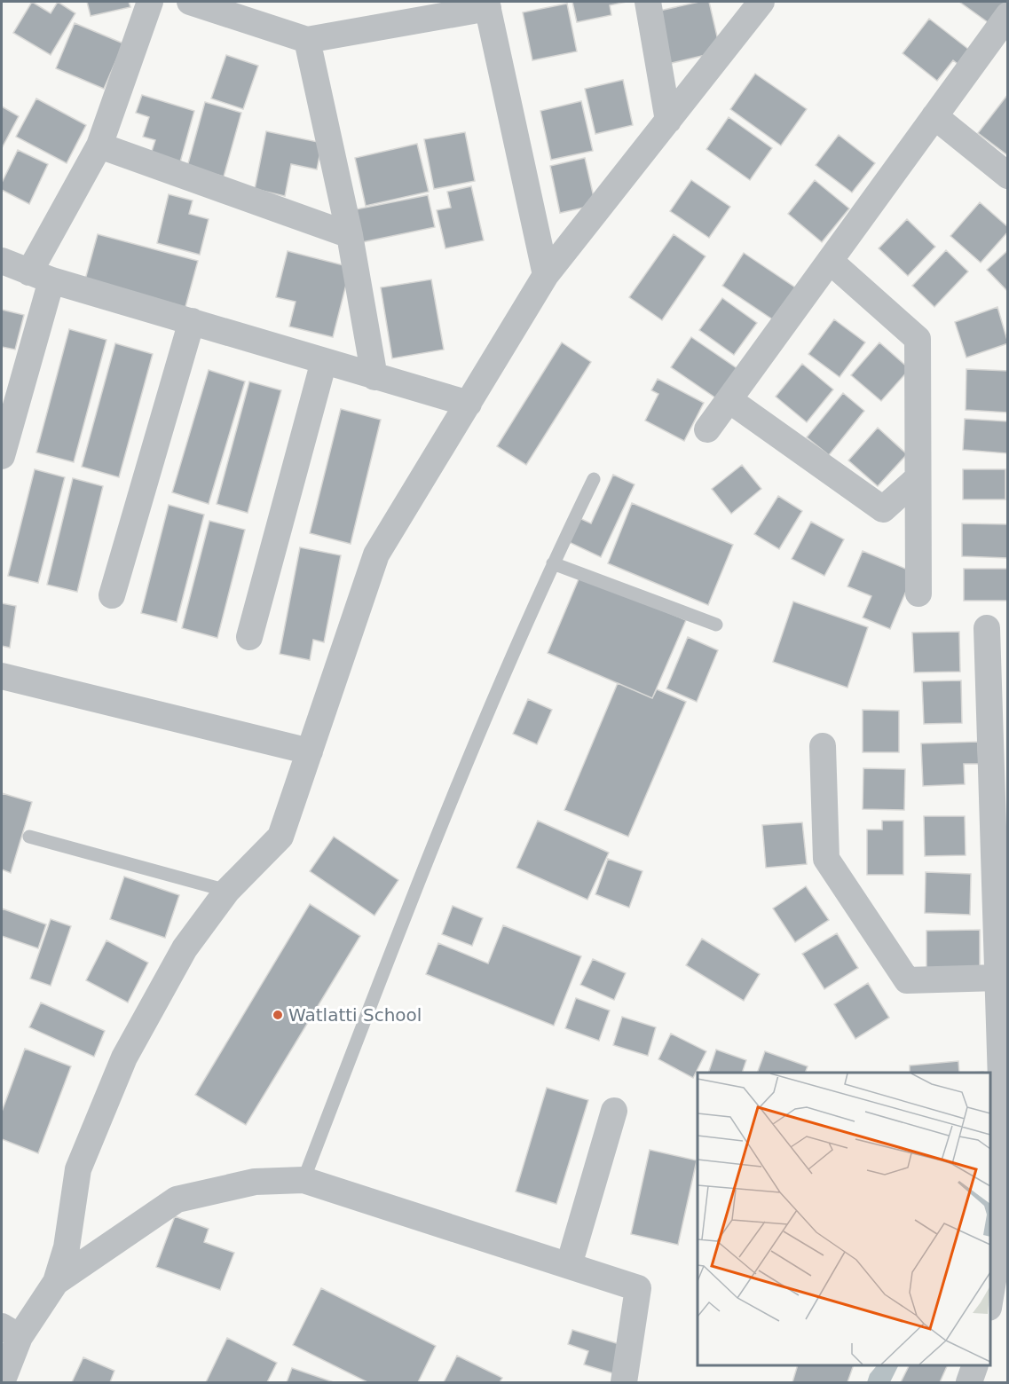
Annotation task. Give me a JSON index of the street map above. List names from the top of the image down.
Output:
{
  "places": ["Watlatti School"]
}
